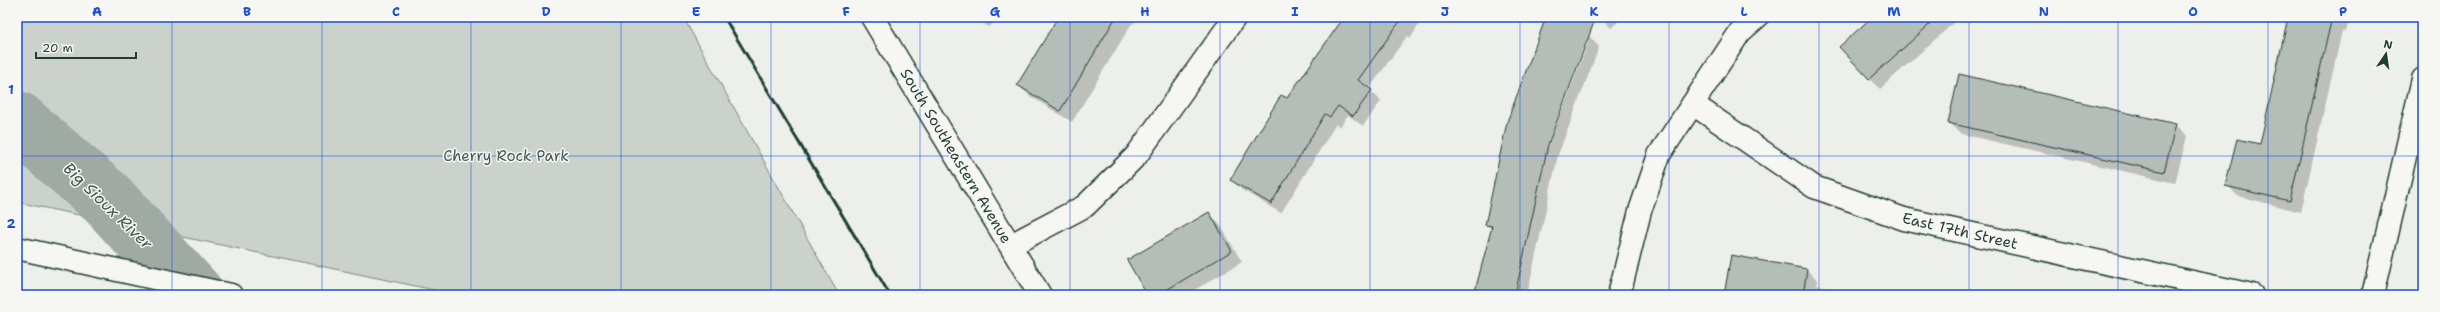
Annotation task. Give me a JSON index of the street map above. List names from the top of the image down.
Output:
{
  "streets": {
    "street": ["South Southeastern Avenue", "East 17th Street"]
  },
  "water": ["Big Sioux River"],
  "parks": ["Cherry Rock Park"],
  "scale_bar": "20 m",
  "north": "top",
  "grid": {
    "columns": [
      "A",
      "B",
      "C",
      "D",
      "E",
      "F",
      "G",
      "H",
      "I",
      "J",
      "K",
      "L",
      "M",
      "N",
      "O",
      "P"
    ],
    "rows": ["1", "2"]
  }
}
